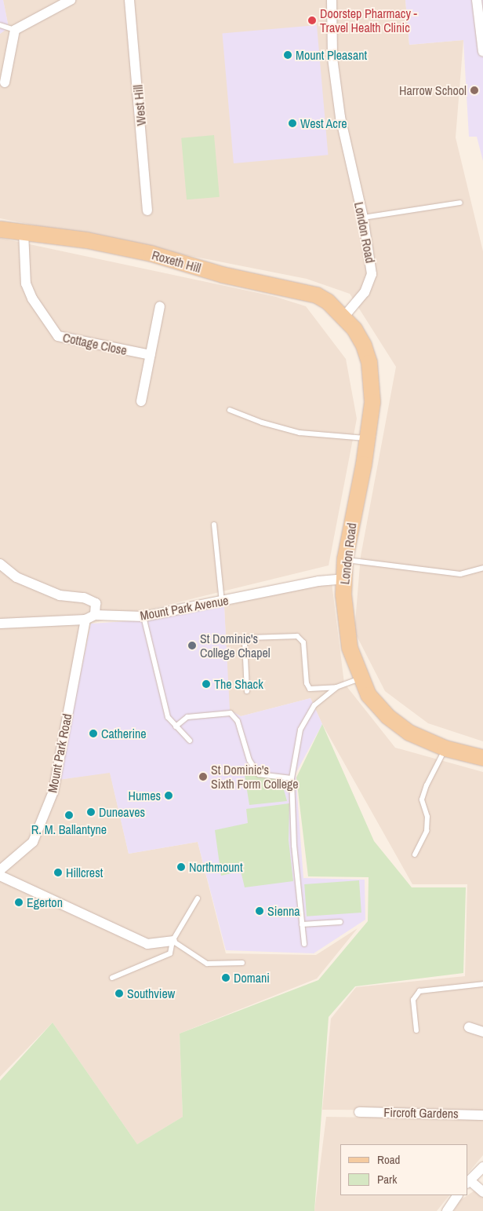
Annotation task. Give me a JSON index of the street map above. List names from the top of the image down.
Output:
{
  "streets": {
    "main road": ["London Road", "Roxeth Hill"],
    "street": [
      "West Hill",
      "Cottage Close",
      "Mount Park Avenue",
      "Mount Park Road",
      "Fircroft Gardens"
    ]
  },
  "crossings": [
    ["London Road", "Roxeth Hill"],
    ["London Road", "Mount Park Avenue"],
    ["Roxeth Hill", "Cottage Close"],
    ["Mount Park Avenue", "Mount Park Road"]
  ],
  "places": [
    "Doorstep Pharmacy - Travel Health Clinic",
    "Mount Pleasant",
    "Harrow School",
    "West Acre",
    "St Dominic's College Chapel",
    "The Shack",
    "Catherine",
    "St Dominic's Sixth Form College",
    "Humes",
    "Duneaves",
    "R. M. Ballantyne",
    "Northmount",
    "Hillcrest",
    "Egerton",
    "Sienna",
    "Domani",
    "Southview"
  ],
  "legend": ["Road", "Park"]
}
